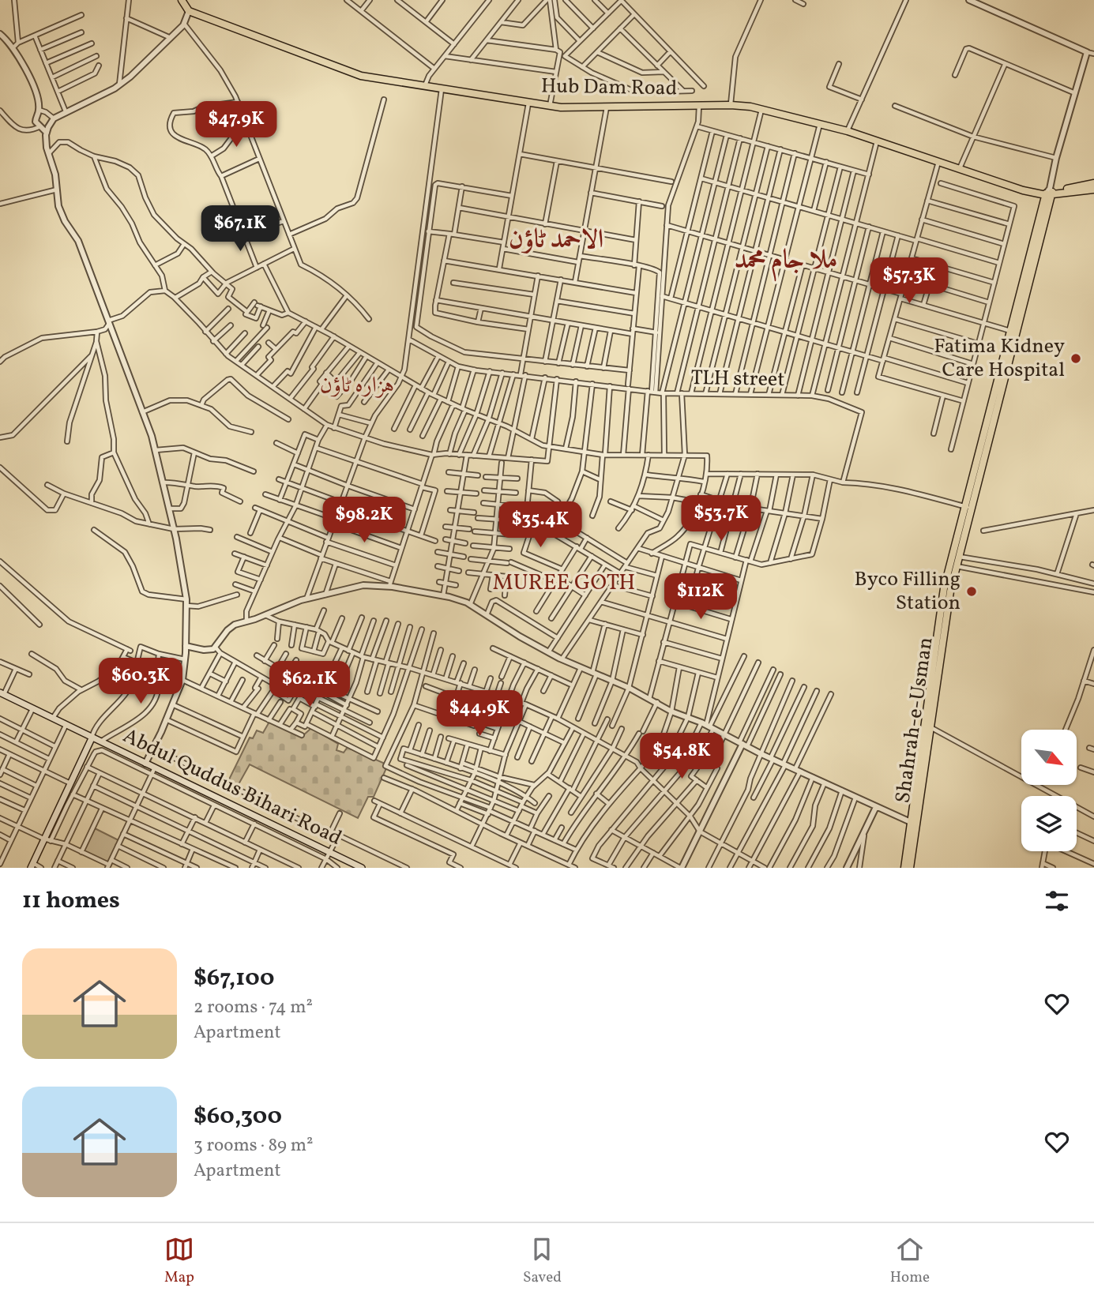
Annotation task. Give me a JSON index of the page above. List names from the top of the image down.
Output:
{
  "streets": {
    "main road": ["Hub Dam Road", "Shahrah-e-Usman", "Abdul Quddus Bihari Road"],
    "street": ["TLH street"]
  },
  "crossings": [
    ["Hub Dam Road", "Shahrah-e-Usman"]
  ],
  "districts": [
    "الاحمد ٹاؤن",
    "ملا جام محمد",
    "ہزارہ ٹاؤن",
    "MUREE GOTH"
  ],
  "places": ["Fatima Kidney Care Hospital", "Byco Filling Station"],
  "north": "bottom right",
  "page": {
    "price": [
      "$47.9K",
      "$67.1K",
      "$57.3K",
      "$53.7K",
      "$98.2K",
      "$35.4K",
      "$112K",
      "$60.3K",
      "$62.1K",
      "$44.9K",
      "$54.8K"
    ],
    "heading": "11 homes",
    "list": [
      {
        "name": "$67,100",
        "note": "2 rooms · 74 m² · Apartment"
      },
      {
        "name": "$60,300",
        "note": "3 rooms · 89 m² · Apartment"
      }
    ],
    "tabs": ["Map", "Saved", "Home"]
  }
}
